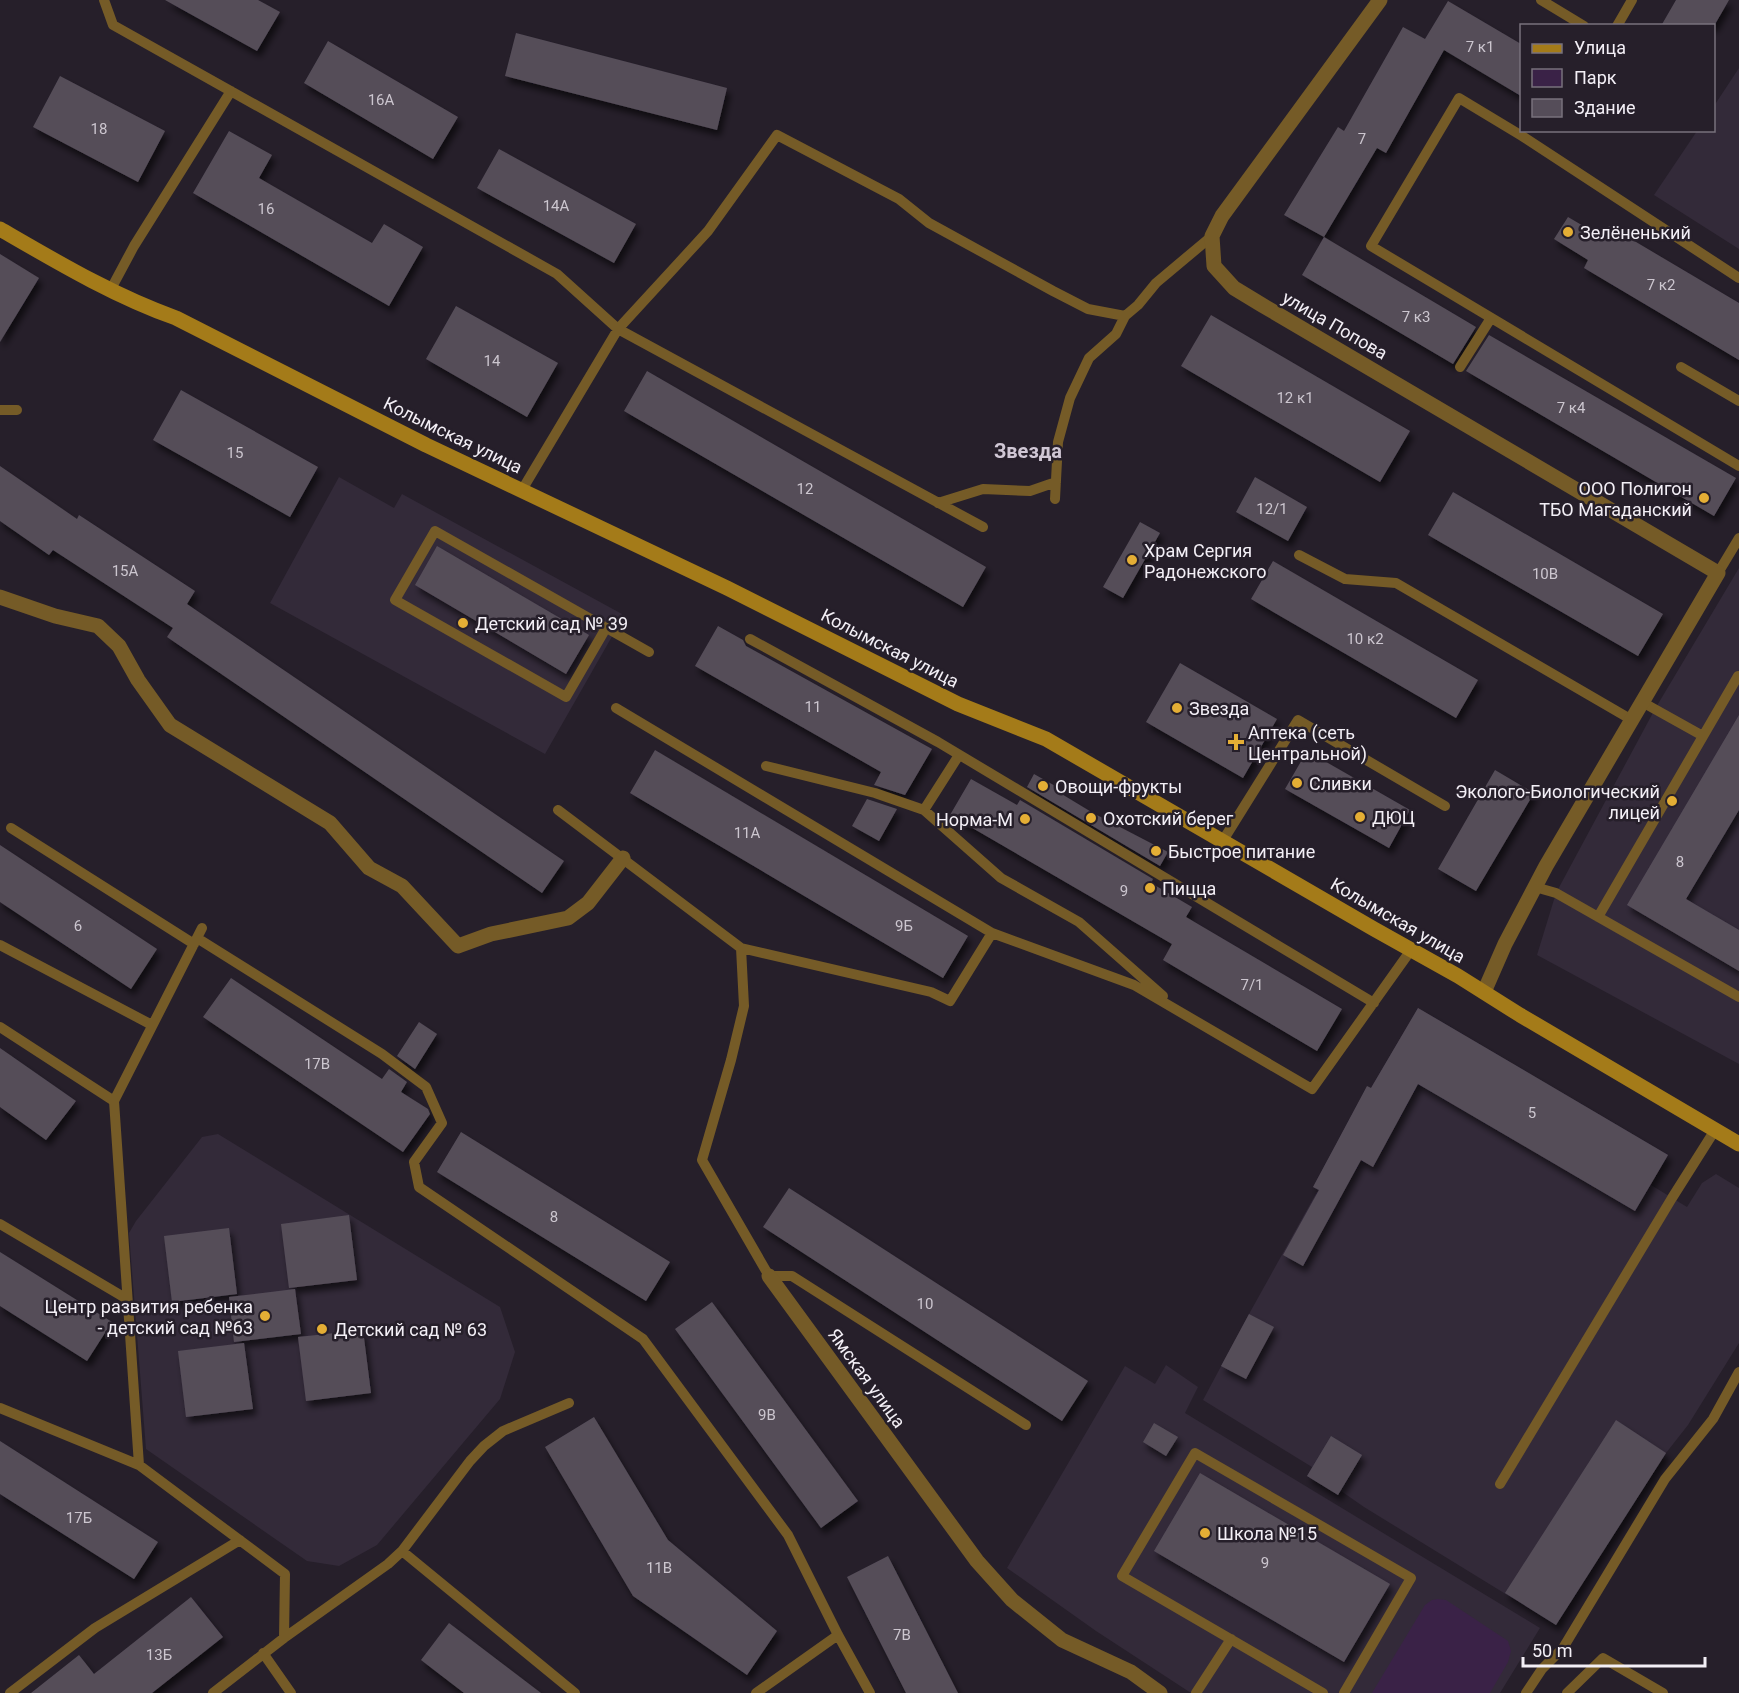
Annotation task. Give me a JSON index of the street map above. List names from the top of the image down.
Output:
{
  "streets": {
    "street": ["улица Попова", "Колымская улица", "Ямская улица"]
  },
  "districts": ["Звезда"],
  "places": {
    "other": [
      "Зелёненький",
      "ООО Полигон ТБО Магаданский",
      "Храм Сергия Радонежского",
      "Детский сад № 39",
      "Звезда",
      "Сливки",
      "Овощи-фрукты",
      "Эколого-Биологический лицей",
      "ДЮЦ",
      "Охотский берег",
      "Норма-М",
      "Быстрое питание",
      "Пицца",
      "Центр развития ребенка - детский сад №63",
      "Детский сад № 63",
      "Школа №15"
    ],
    "health": ["Аптека (сеть Центральной)"]
  },
  "house_numbers": [
    "7 к1",
    "16А",
    "18",
    "7",
    "14А",
    "16",
    "7 к2",
    "7 к3",
    "14",
    "12 к1",
    "7 к4",
    "15",
    "12",
    "12/1",
    "15А",
    "10В",
    "10 к2",
    "11",
    "11А",
    "8",
    "9",
    "6",
    "9Б",
    "7/1",
    "17В",
    "5",
    "8",
    "10",
    "9В",
    "17Б",
    "9",
    "11В",
    "7В",
    "13Б"
  ],
  "legend": ["Улица", "Парк", "Здание"],
  "scale_bar": "50 m"
}
